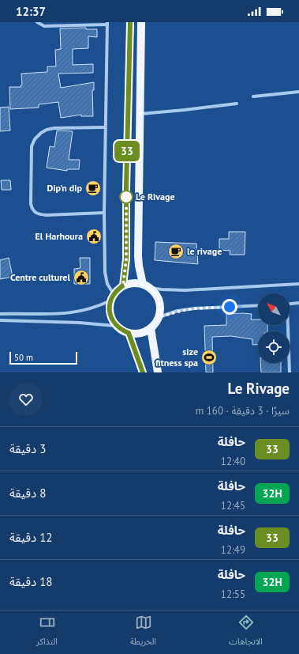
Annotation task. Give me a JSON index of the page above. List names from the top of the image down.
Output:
{
  "places": {
    "cafe": ["Dip'n dip", "le rivage"],
    "other": ["Le Rivage"],
    "public building": ["El Harhoura", "Centre culturel"],
    "sports": ["size fitness spa"]
  },
  "lines": ["bus line 33"],
  "scale_bar": "50 m",
  "north": "top left",
  "page": {
    "status": "12:37",
    "on_map": "33",
    "scale": "50 m",
    "heading": ["Le Rivage", "سيرًا · 3 دقيقة · 160 m"],
    "list": [
      {
        "mark": "33",
        "name": "حافلة",
        "note": "12:40",
        "value": "3 دقيقة"
      },
      {
        "mark": "32H",
        "name": "حافلة",
        "note": "12:45",
        "value": "8 دقيقة"
      },
      {
        "mark": "33",
        "name": "حافلة",
        "note": "12:49",
        "value": "12 دقيقة"
      },
      {
        "mark": "32H",
        "name": "حافلة",
        "note": "12:55",
        "value": "18 دقيقة"
      }
    ],
    "tabs": ["الاتجاهات", "الخريطة", "التذاكر"]
  }
}
